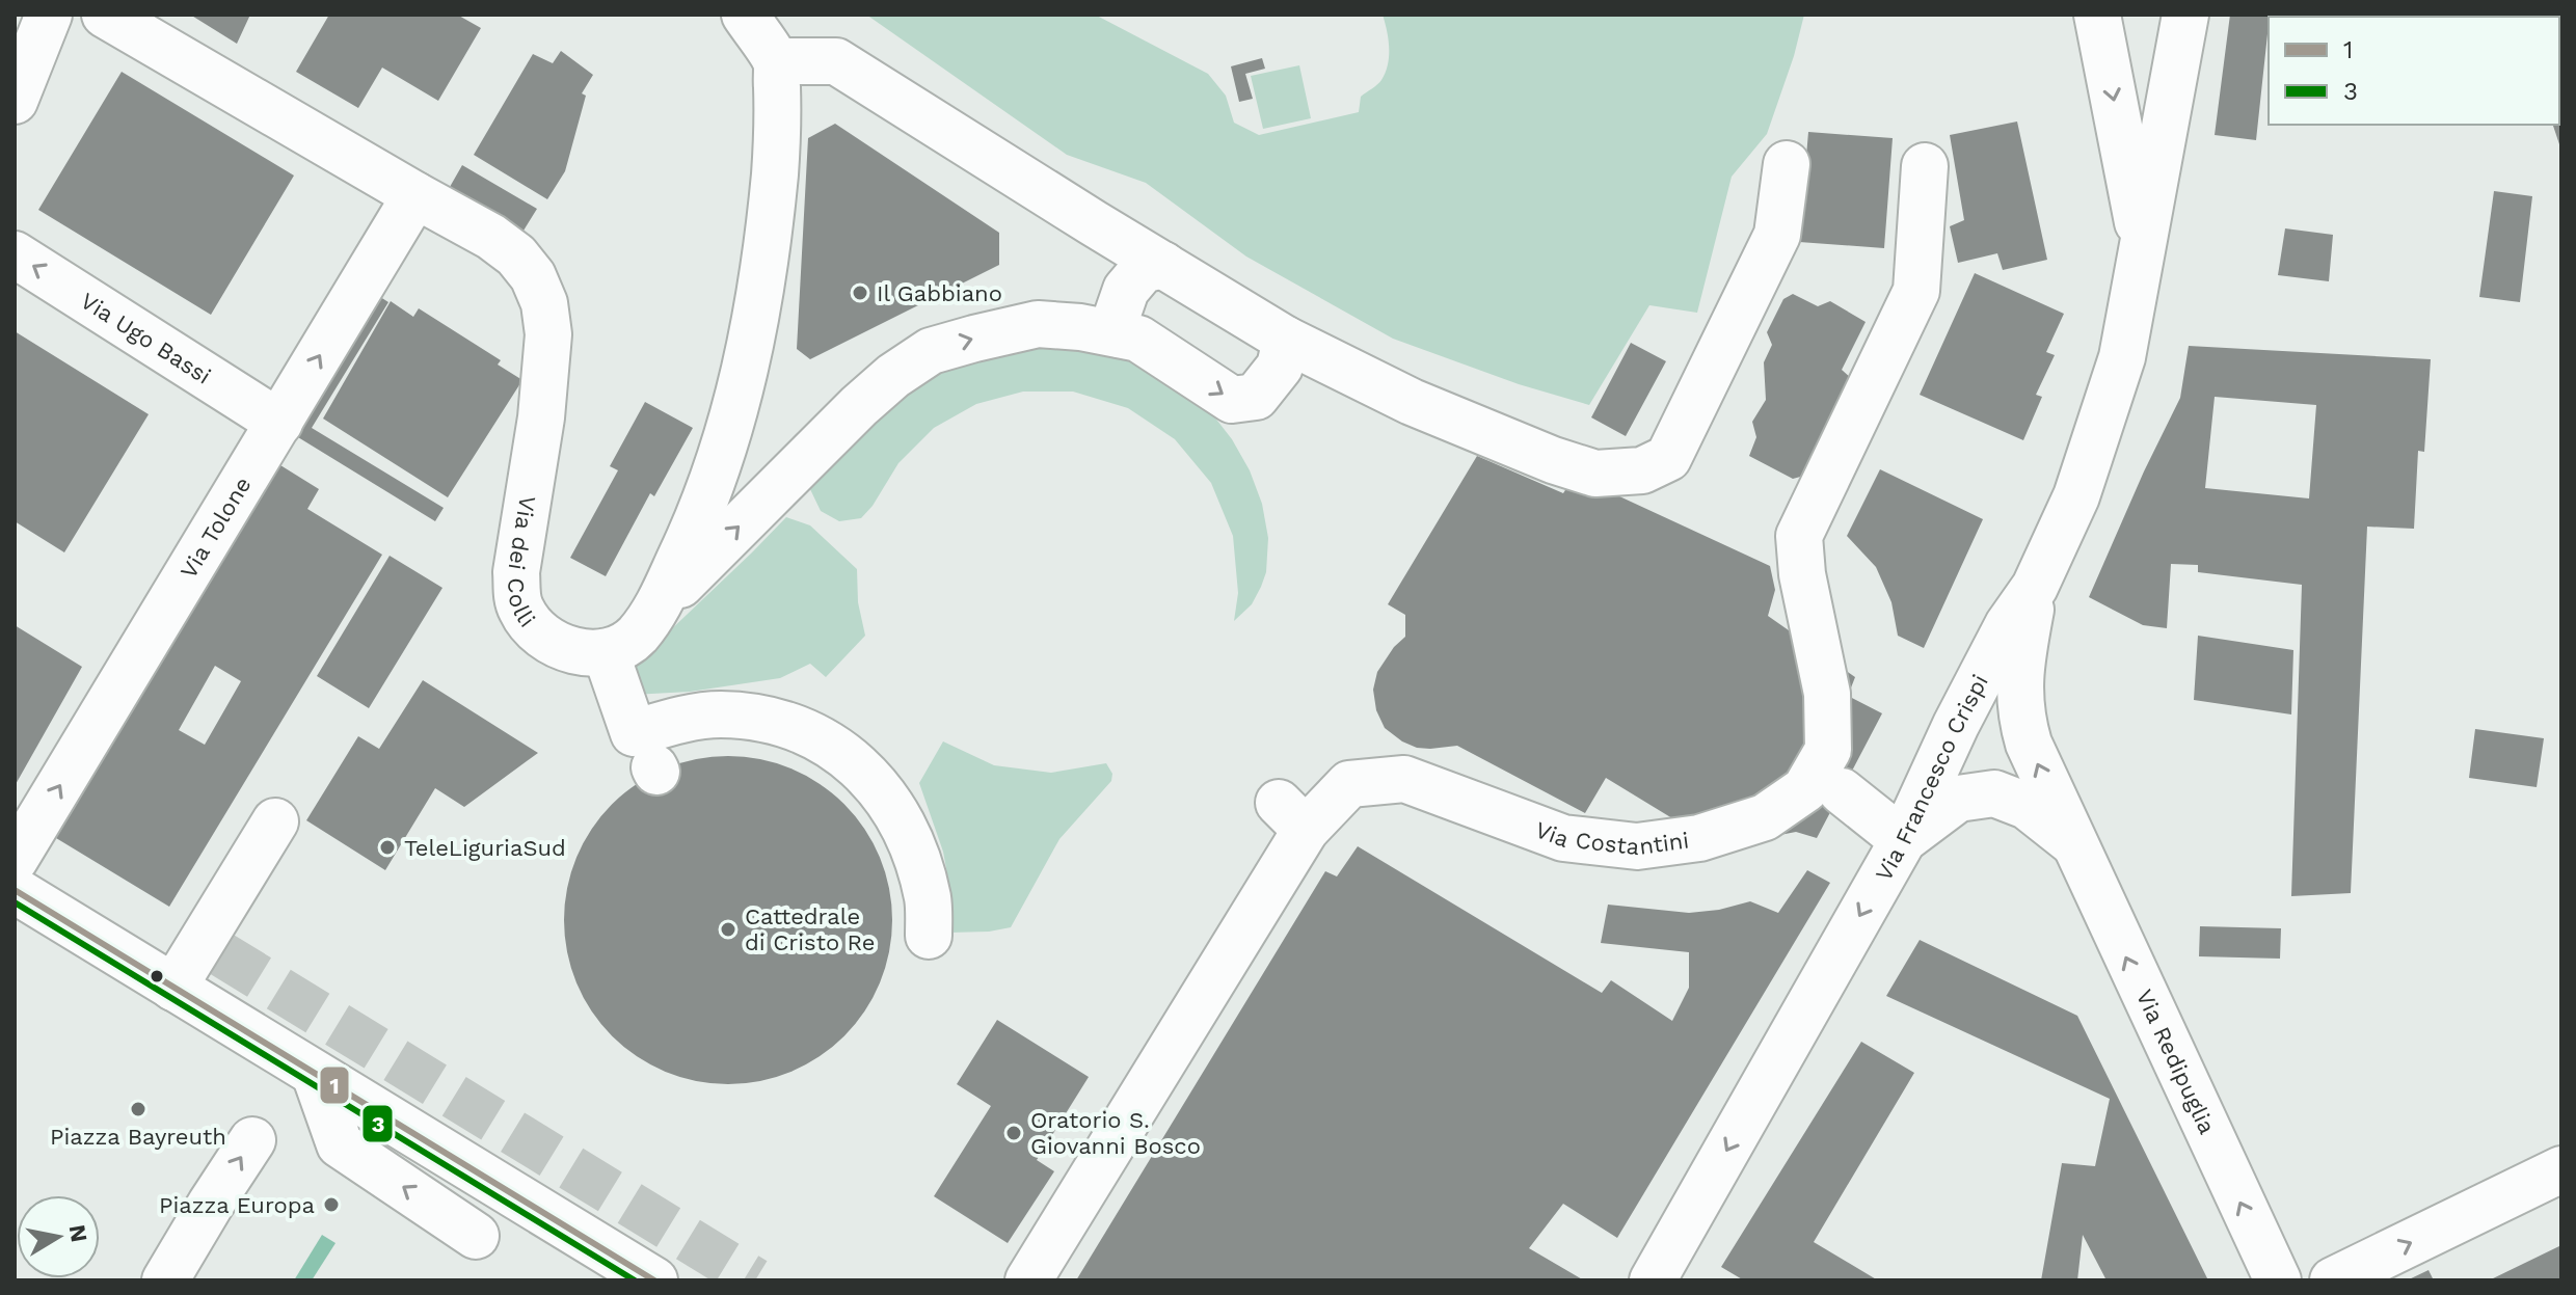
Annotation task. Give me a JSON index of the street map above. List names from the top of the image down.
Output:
{
  "streets": {
    "street": [
      "Via Ugo Bassi",
      "Via Tolone",
      "Via dei Colli",
      "Via Francesco Crispi",
      "Via Costantini",
      "Via Redipuglia"
    ]
  },
  "crossings": [
    ["Via Ugo Bassi", "Via Tolone"],
    ["Via Tolone", "Via dei Colli"],
    ["Via Francesco Crispi", "Via Redipuglia"]
  ],
  "one_way": ["Via Ugo Bassi", "Via Redipuglia"],
  "places": [
    "Il Gabbiano",
    "TeleLiguriaSud",
    "Cattedrale di Cristo Re",
    "Piazza Bayreuth",
    "Oratorio S. Giovanni Bosco",
    "Piazza Europa"
  ],
  "lines": ["transit line 1", "transit line 3"],
  "legend": ["1", "3"],
  "north": "right"
}
